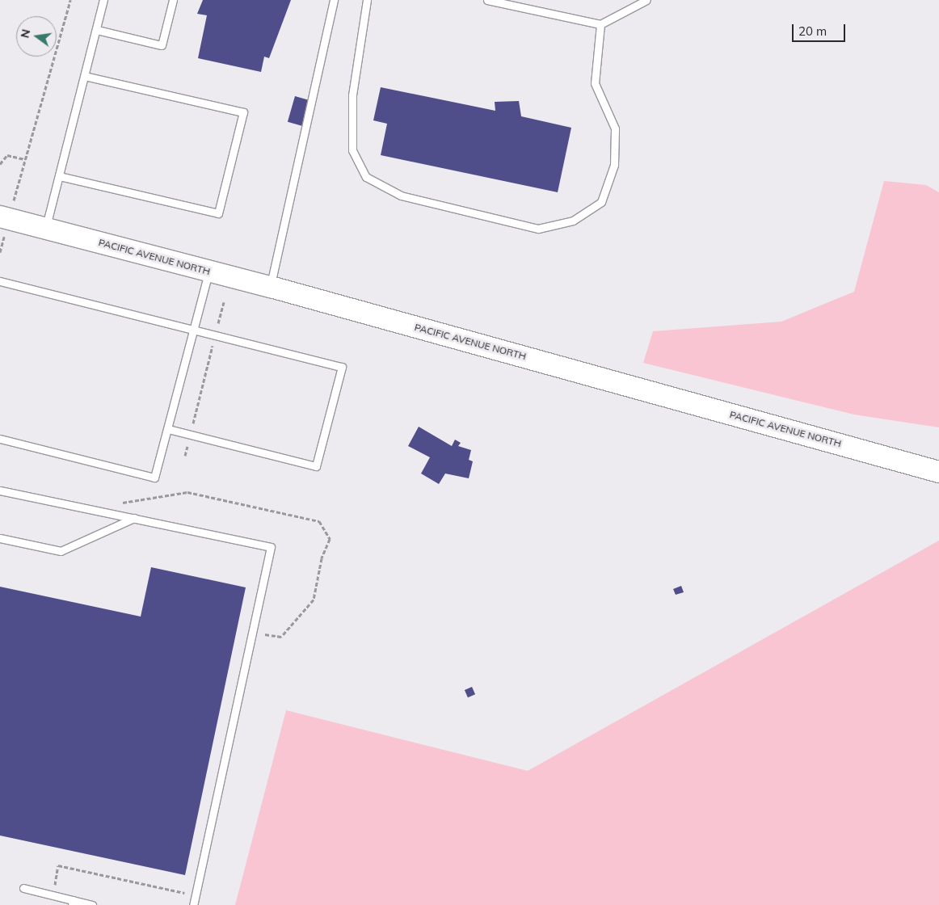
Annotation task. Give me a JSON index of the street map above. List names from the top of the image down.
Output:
{
  "streets": {
    "street": ["PACIFIC AVENUE NORTH"]
  },
  "scale_bar": "20 m",
  "north": "left"
}
